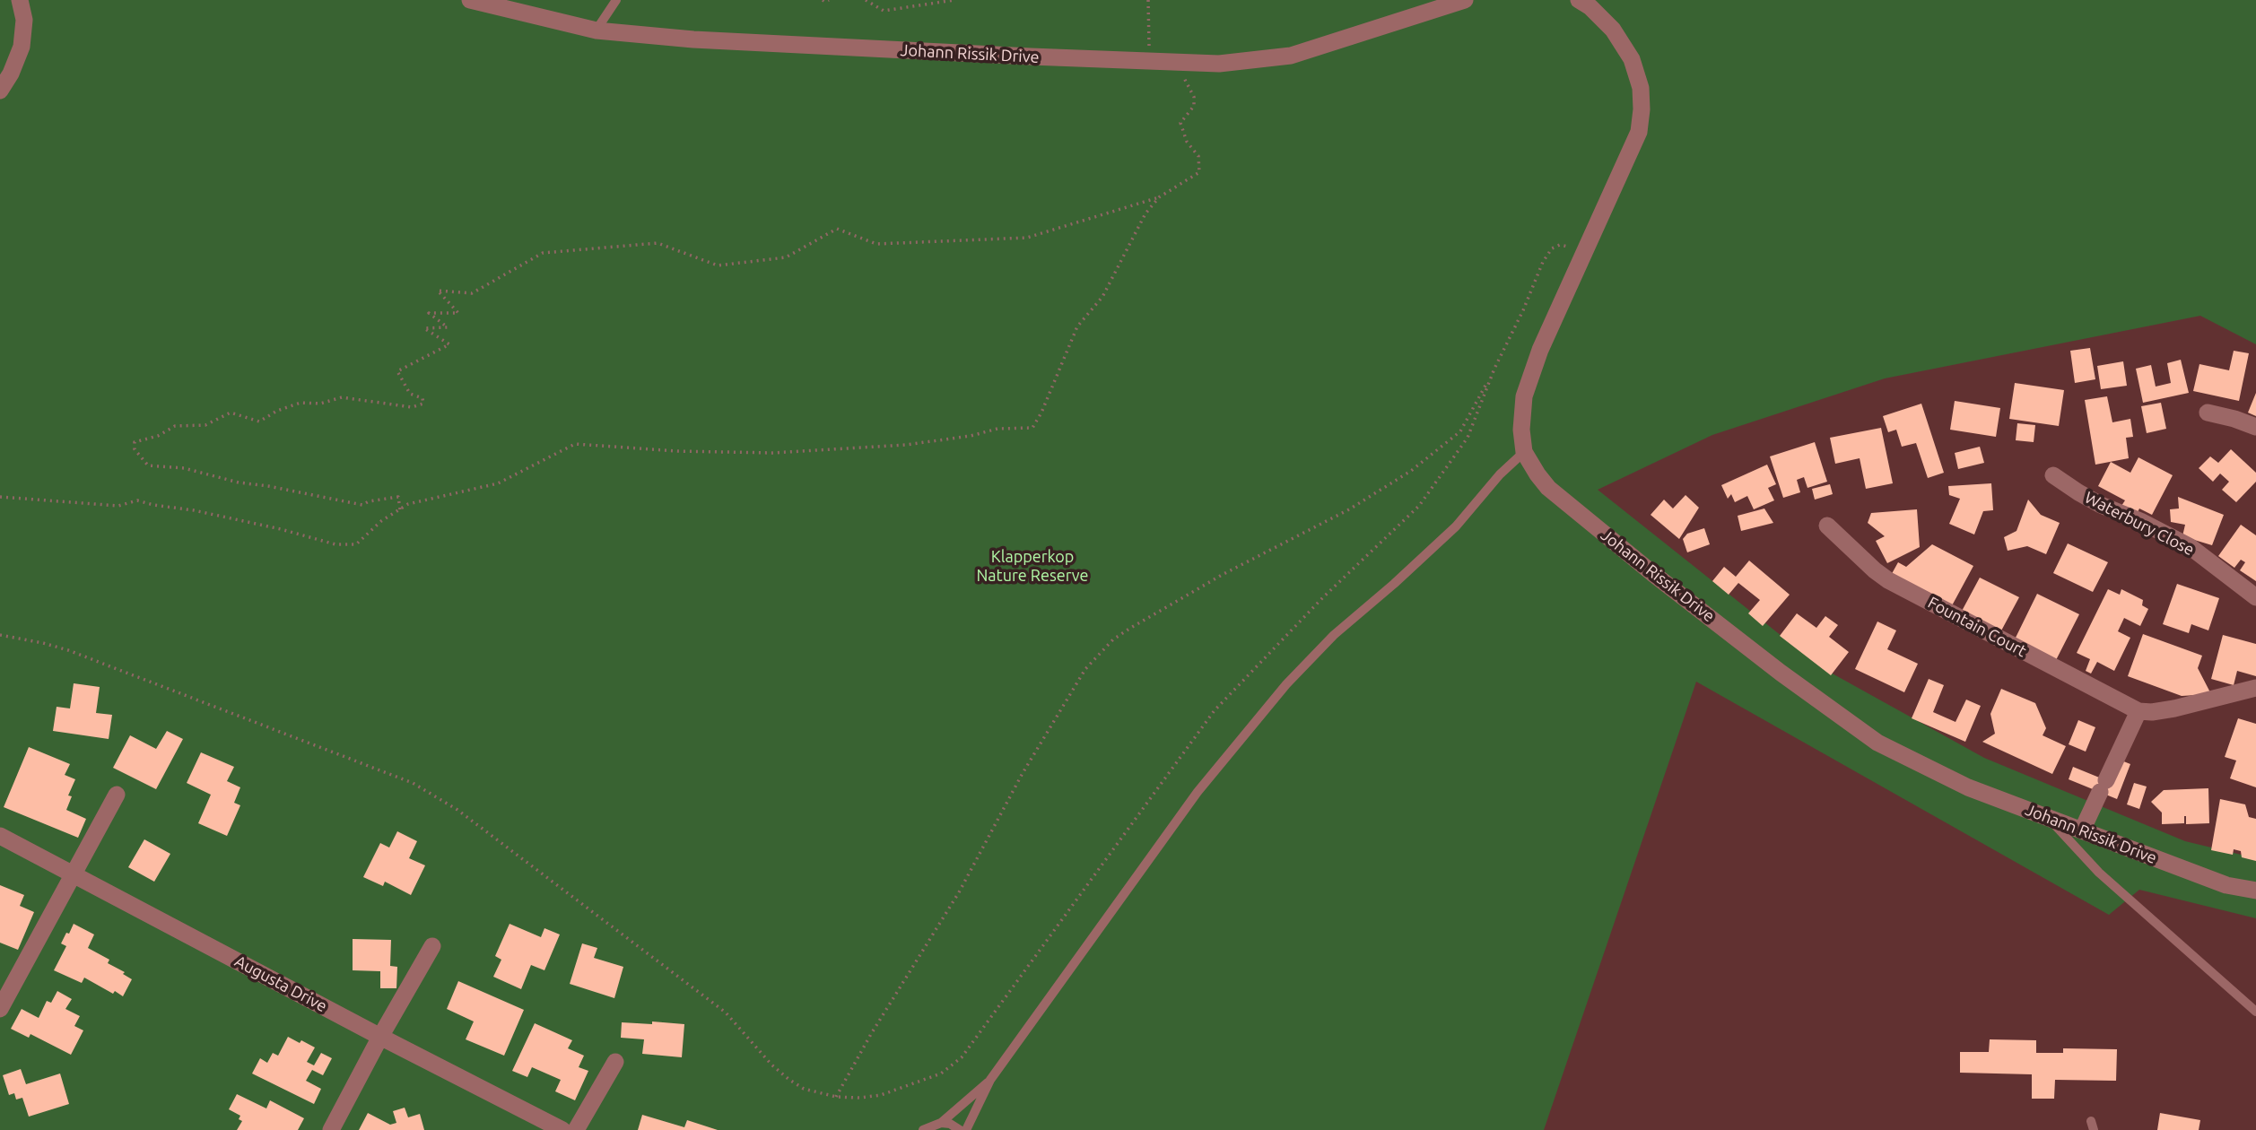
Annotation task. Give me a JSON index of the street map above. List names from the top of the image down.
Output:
{
  "streets": {
    "street": [
      "Johann Rissik Drive",
      "Waterbury Close",
      "Fountain Court",
      "Augusta Drive"
    ]
  },
  "parks": ["Klapperkop Nature Reserve"]
}
